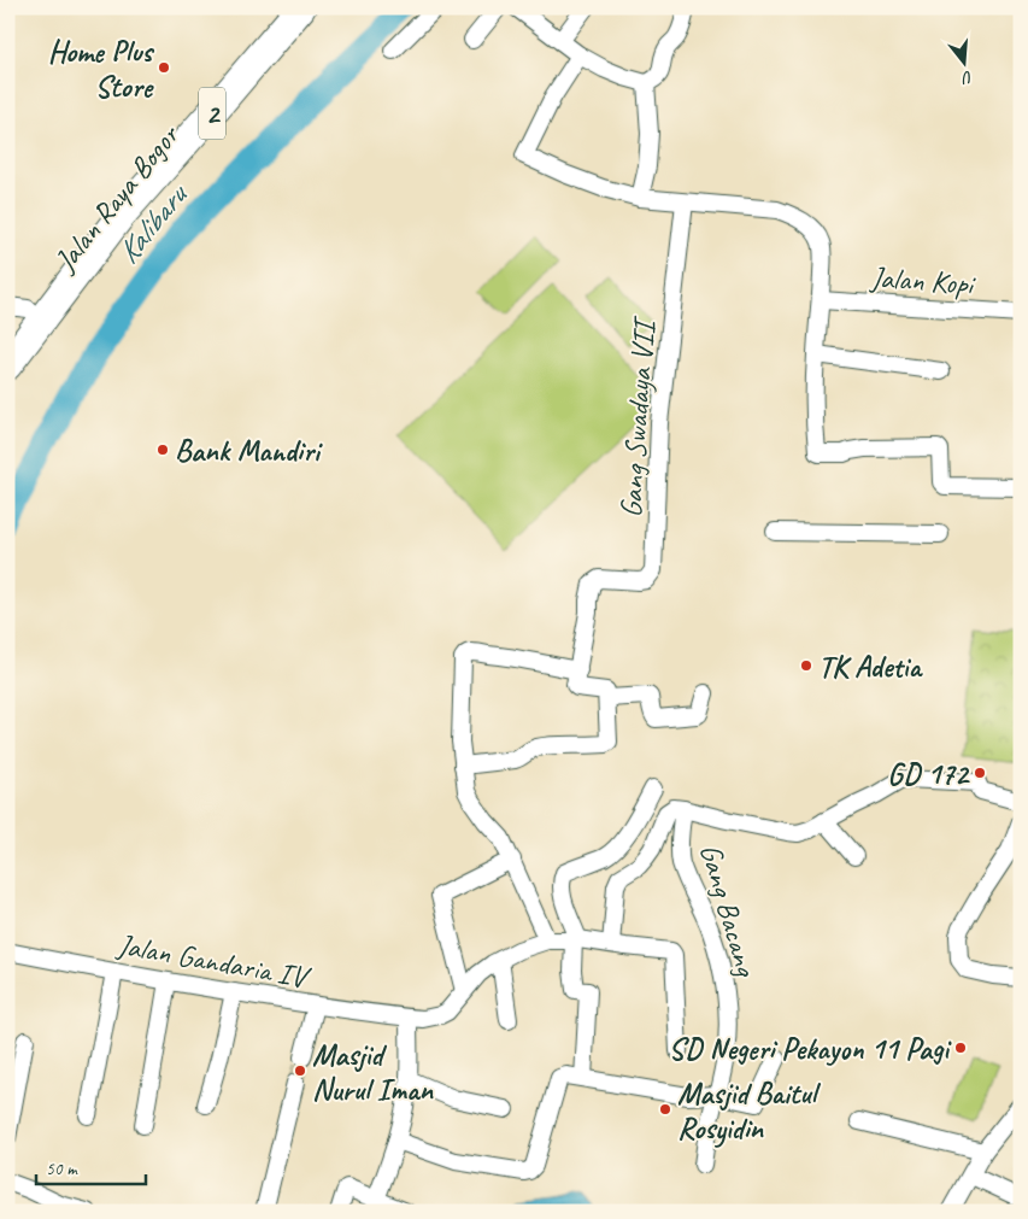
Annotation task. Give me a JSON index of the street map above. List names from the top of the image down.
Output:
{
  "streets": {
    "highway": ["2", "Jalan Raya Bogor"],
    "street": [
      "Jalan Kopi",
      "Gang Swadaya VII",
      "Gang Bacang",
      "Jalan Gandaria IV"
    ]
  },
  "water": ["Kalibaru"],
  "places": [
    "Home Plus Store",
    "Bank Mandiri",
    "TK Adetia",
    "GD 172",
    "SD Negeri Pekayon 11 Pagi",
    "Masjid Nurul Iman",
    "Masjid Baitul Rosyidin"
  ],
  "scale_bar": "50 m",
  "north": "bottom"
}
